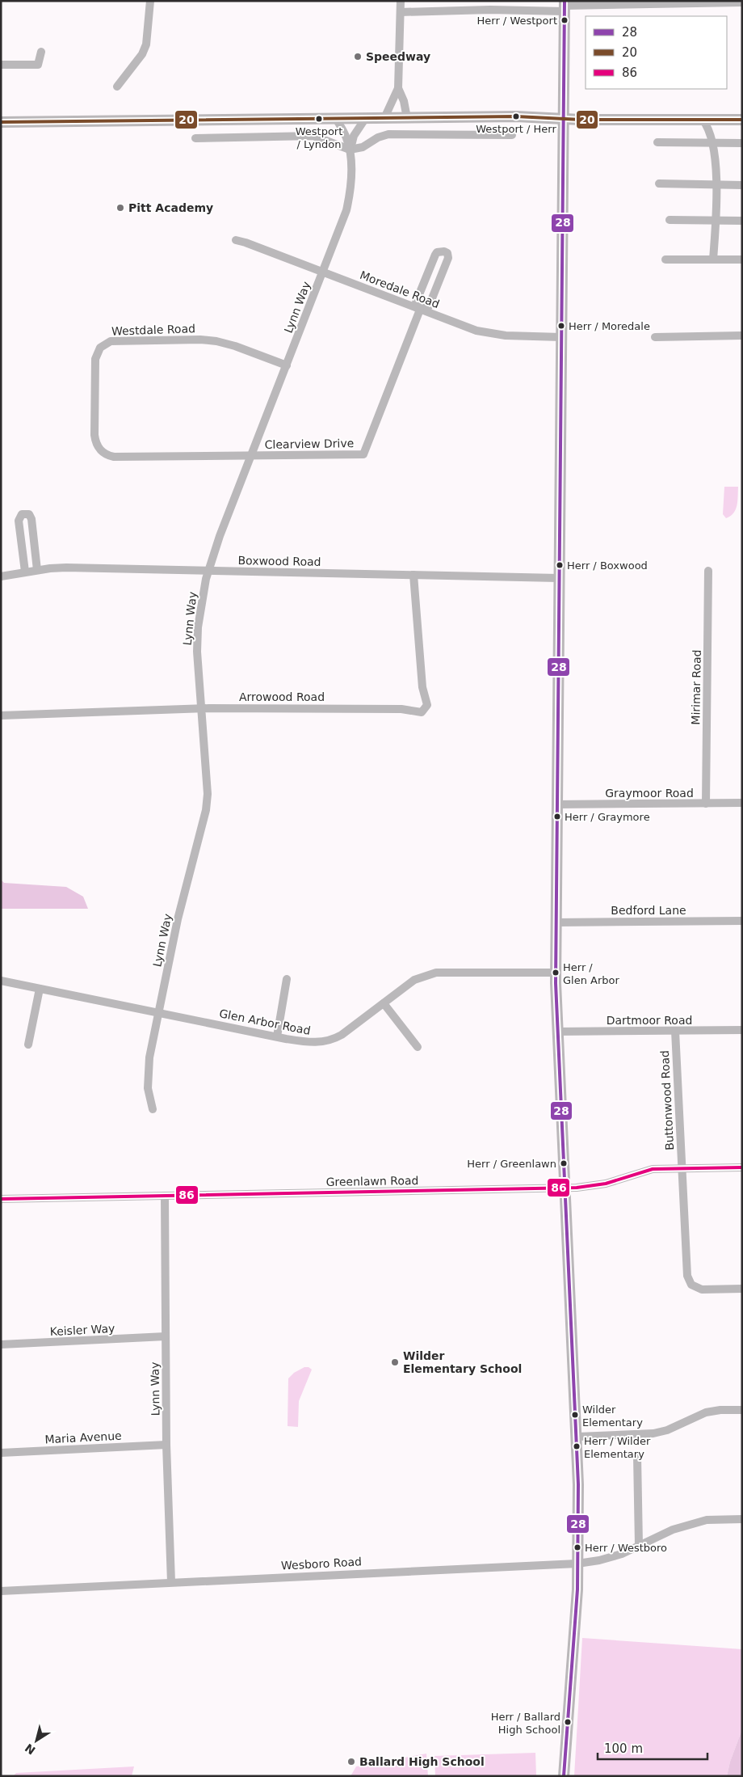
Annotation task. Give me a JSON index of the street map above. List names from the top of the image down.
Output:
{
  "streets": {
    "street": [
      "Moredale Road",
      "Lynn Way",
      "Westdale Road",
      "Clearview Drive",
      "Boxwood Road",
      "Mirimar Road",
      "Arrowood Road",
      "Graymoor Road",
      "Bedford Lane",
      "Dartmoor Road",
      "Glen Arbor Road",
      "Buttonwood Road",
      "Greenlawn Road",
      "Keisler Way",
      "Maria Avenue",
      "Wesboro Road"
    ]
  },
  "crossings": [
    ["Moredale Road", "Lynn Way"],
    ["Moredale Road", "Clearview Drive"],
    ["Lynn Way", "Westdale Road"],
    ["Lynn Way", "Clearview Drive"],
    ["Lynn Way", "Boxwood Road"],
    ["Lynn Way", "Arrowood Road"],
    ["Lynn Way", "Glen Arbor Road"],
    ["Lynn Way", "Greenlawn Road"],
    ["Lynn Way", "Keisler Way"],
    ["Lynn Way", "Maria Avenue"],
    ["Lynn Way", "Wesboro Road"],
    ["Westdale Road", "Clearview Drive"],
    ["Boxwood Road", "Arrowood Road"],
    ["Mirimar Road", "Graymoor Road"],
    ["Dartmoor Road", "Buttonwood Road"],
    ["Buttonwood Road", "Greenlawn Road"]
  ],
  "places": [
    "Herr / Westport",
    "Speedway",
    "Westport / Herr",
    "Westport / Lyndon",
    "Pitt Academy",
    "Herr / Moredale",
    "Herr / Boxwood",
    "Herr / Graymore",
    "Herr / Glen Arbor",
    "Herr / Greenlawn",
    "Wilder Elementary School",
    "Wilder Elementary",
    "Herr / Wilder Elementary",
    "Herr / Westboro",
    "Herr / Ballard High School",
    "Ballard High School"
  ],
  "lines": ["transit line 28", "transit line 20", "transit line 86"],
  "legend": ["28", "20", "86"],
  "scale_bar": "100 m",
  "north": "bottom left"
}
